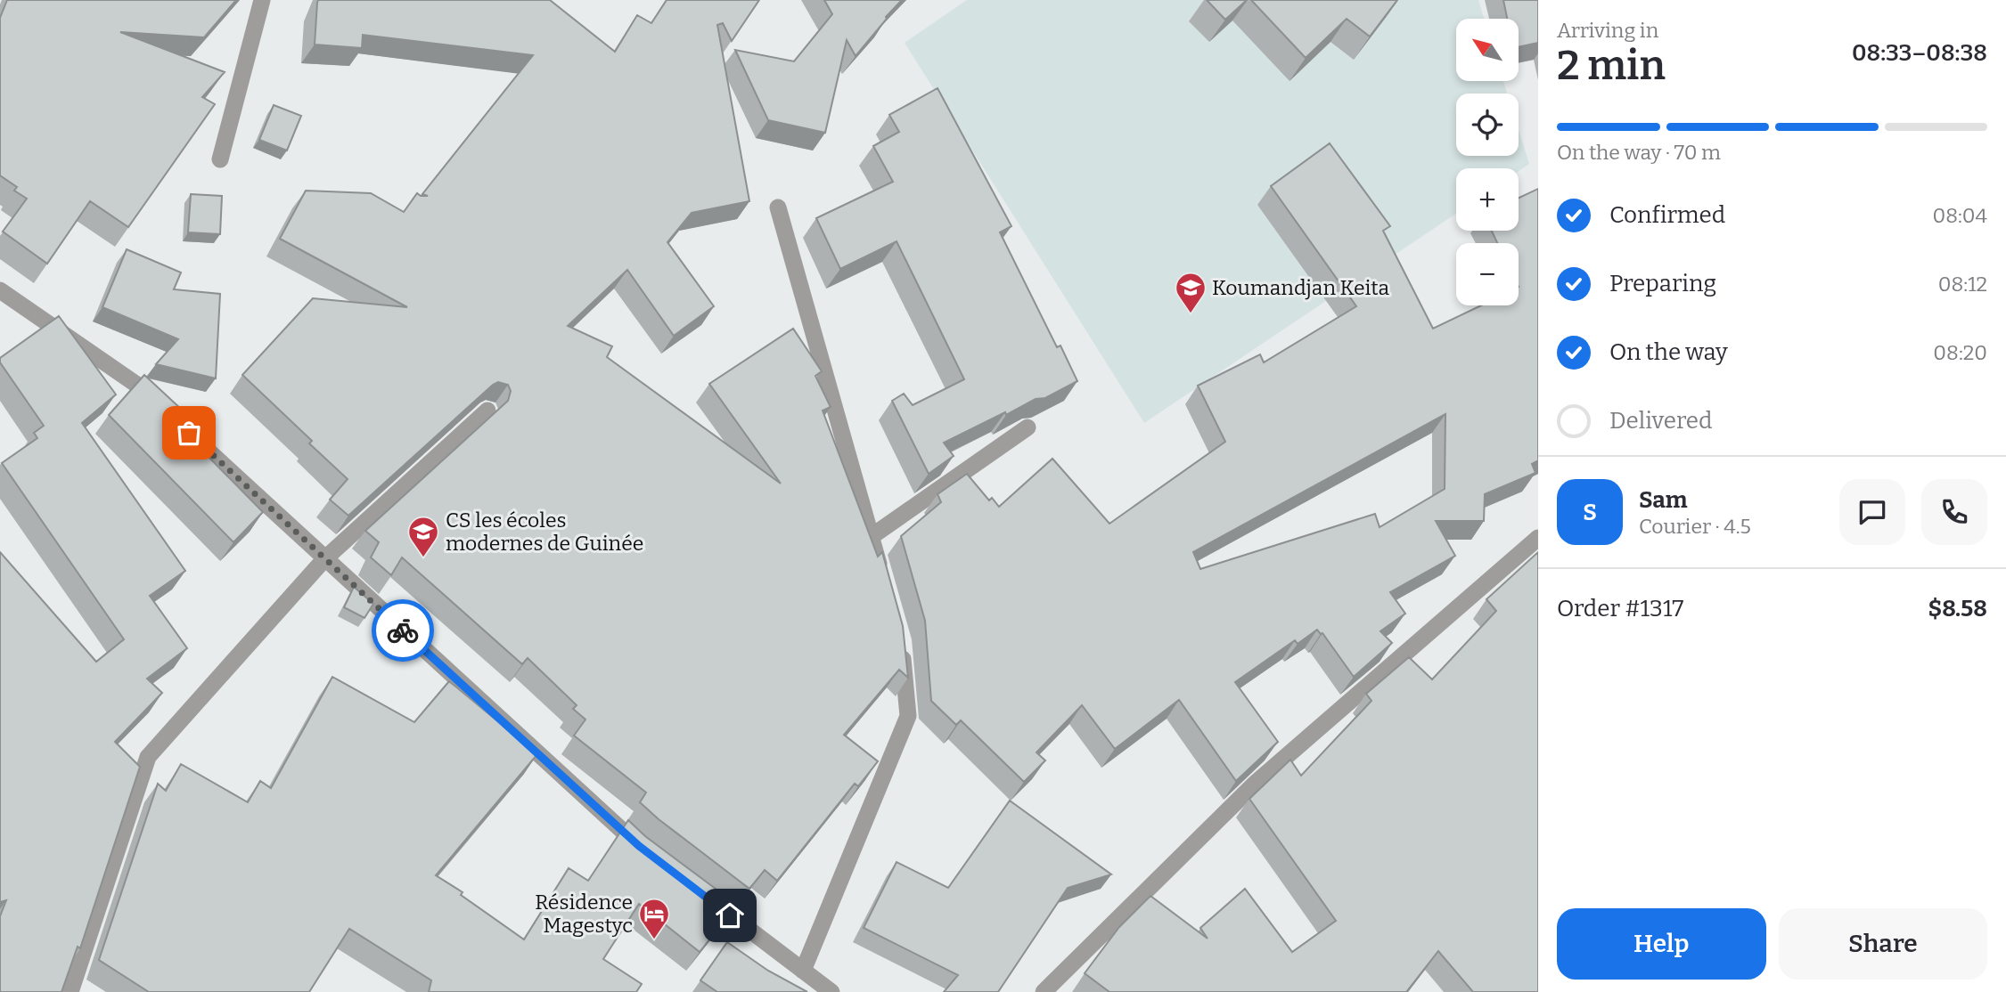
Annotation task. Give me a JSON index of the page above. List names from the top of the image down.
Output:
{
  "places": {
    "school or university": ["Koumandjan Keita", "CS les écoles modernes de Guinée"],
    "hotel": ["Résidence Magestyc"]
  },
  "north": "top left",
  "page": {
    "heading": ["2 min", "Arriving in", "08:33–08:38"],
    "panel": [
      "Sam",
      "Courier · 4.5",
      "Order #1317",
      "$8.58"
    ],
    "map_buttons": ["+", "−"],
    "bar": "On the way · 70 m",
    "list": [
      ["Confirmed", "08:04"],
      ["Preparing", "08:12"],
      ["On the way", "08:20"],
      "Delivered"
    ],
    "round": "S",
    "buttons": ["Help", "Share"]
  }
}
